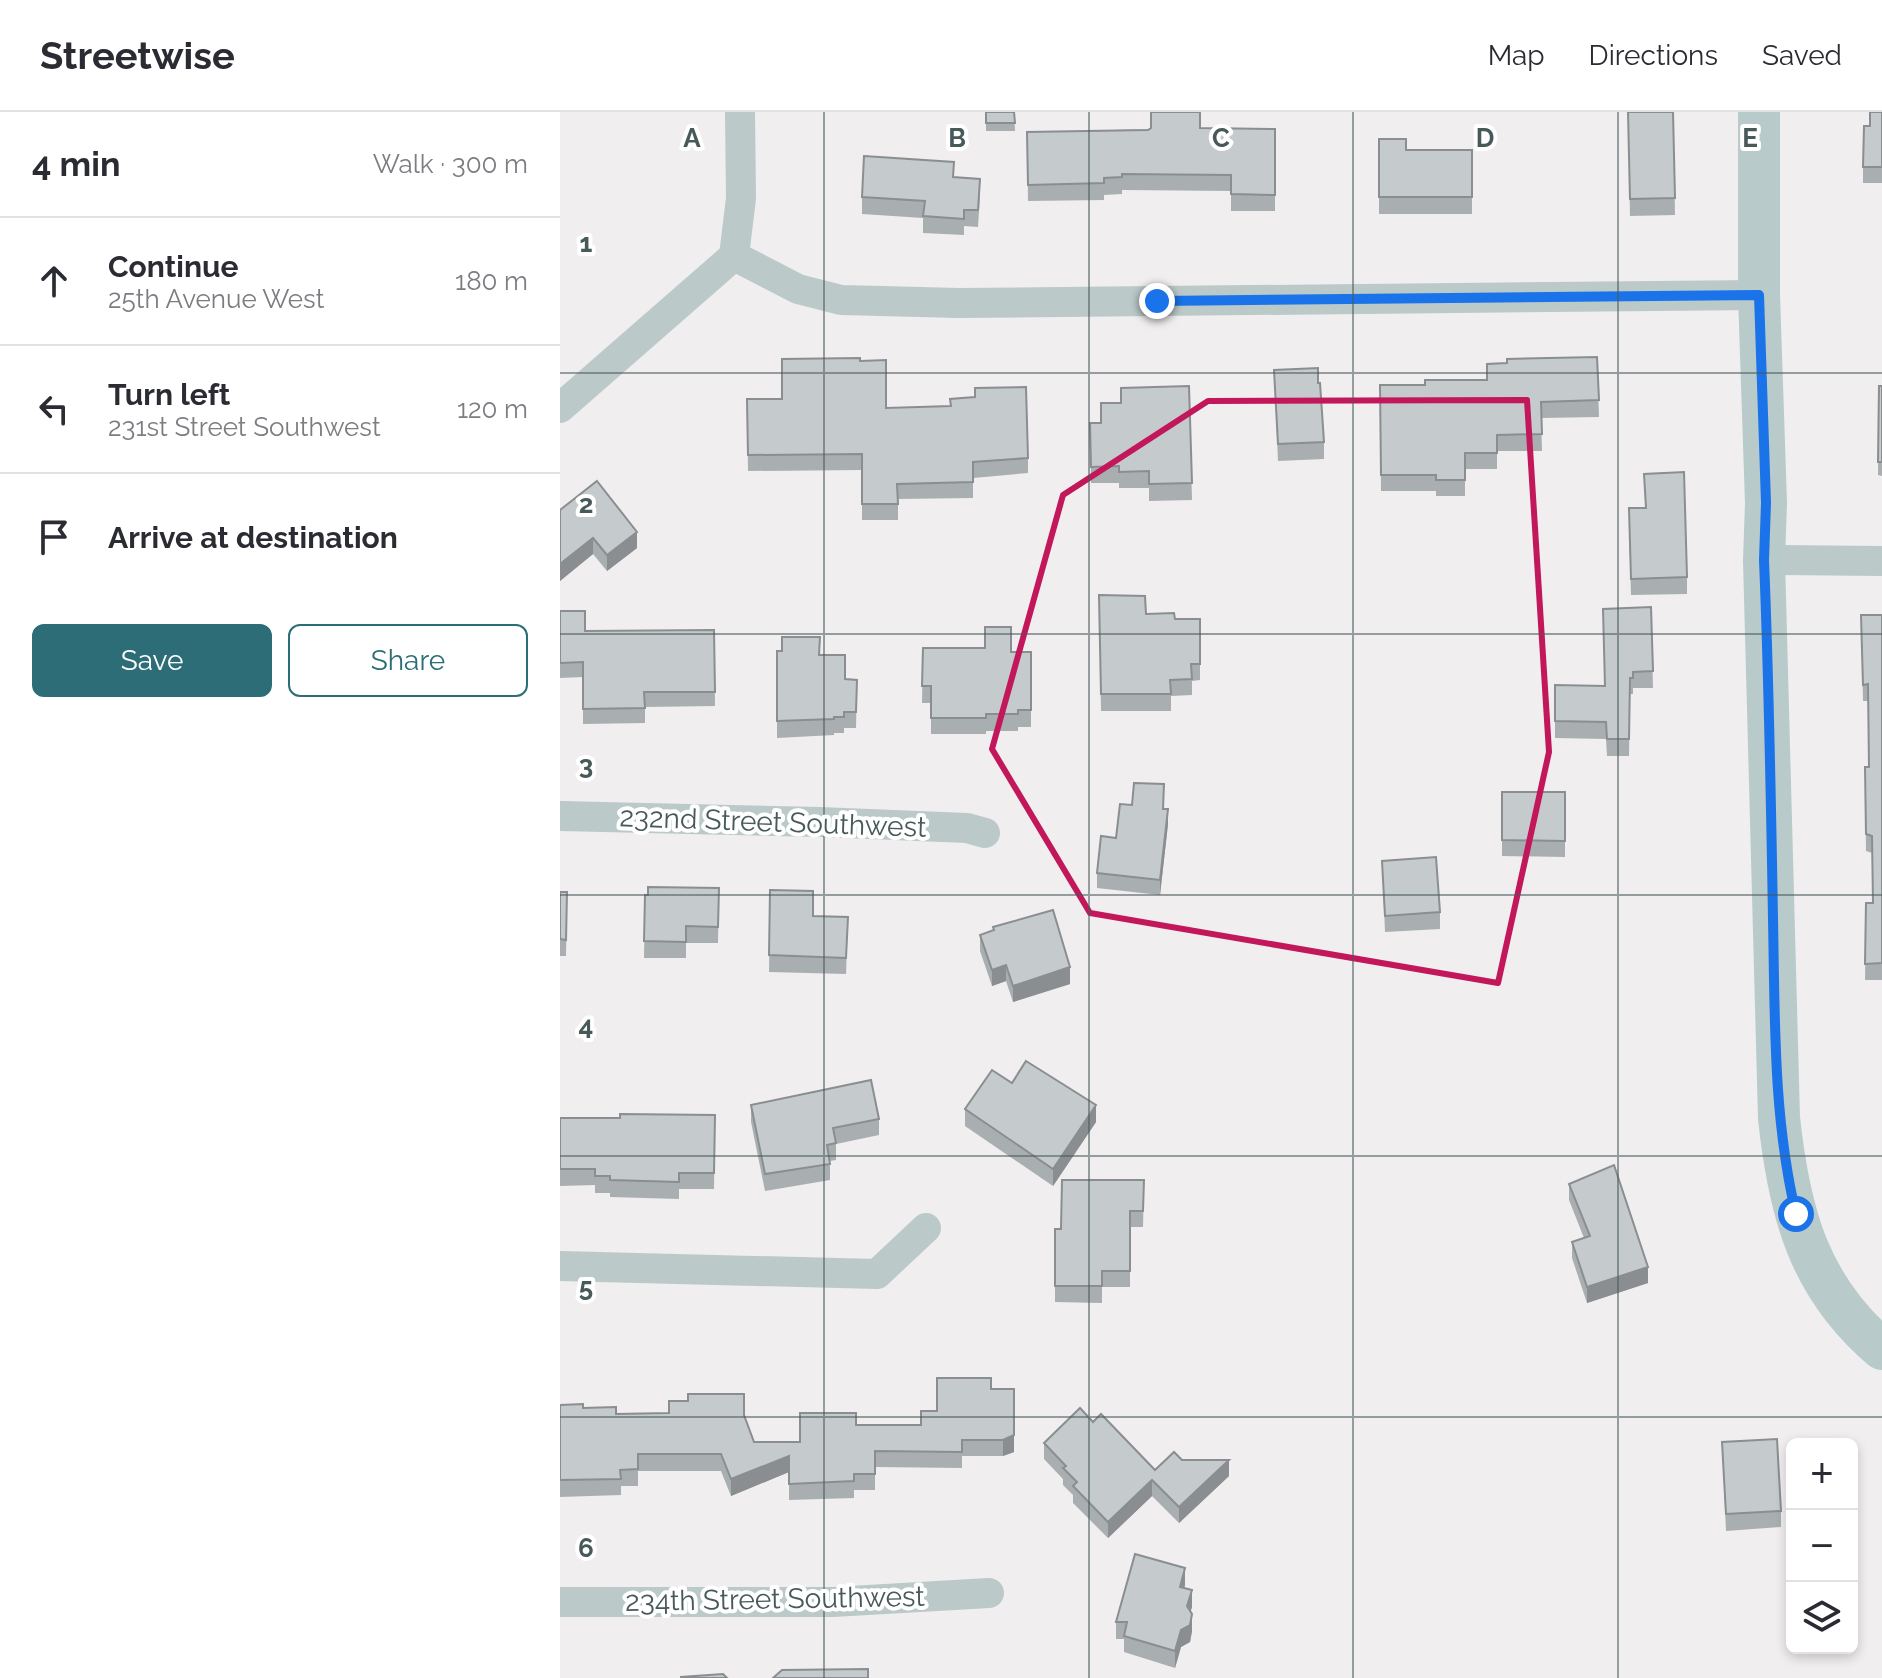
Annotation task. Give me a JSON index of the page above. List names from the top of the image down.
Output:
{
  "streets": {
    "street": ["232nd Street Southwest", "234th Street Southwest"]
  },
  "page": {
    "header": "Streetwise",
    "nav": ["Map", "Directions", "Saved"],
    "heading": ["4 min", "Walk · 300 m"],
    "list": [
      ["Continue", "25th Avenue West", "180 m"],
      ["Turn left", "231st Street Southwest", "120 m"],
      "Arrive at destination"
    ],
    "buttons": ["Save", "Share"],
    "map_buttons": ["+", "−"]
  },
  "grid": {
    "columns": [
      "A",
      "B",
      "C",
      "D",
      "E"
    ],
    "rows": [
      "1",
      "2",
      "3",
      "4",
      "5",
      "6"
    ]
  }
}
